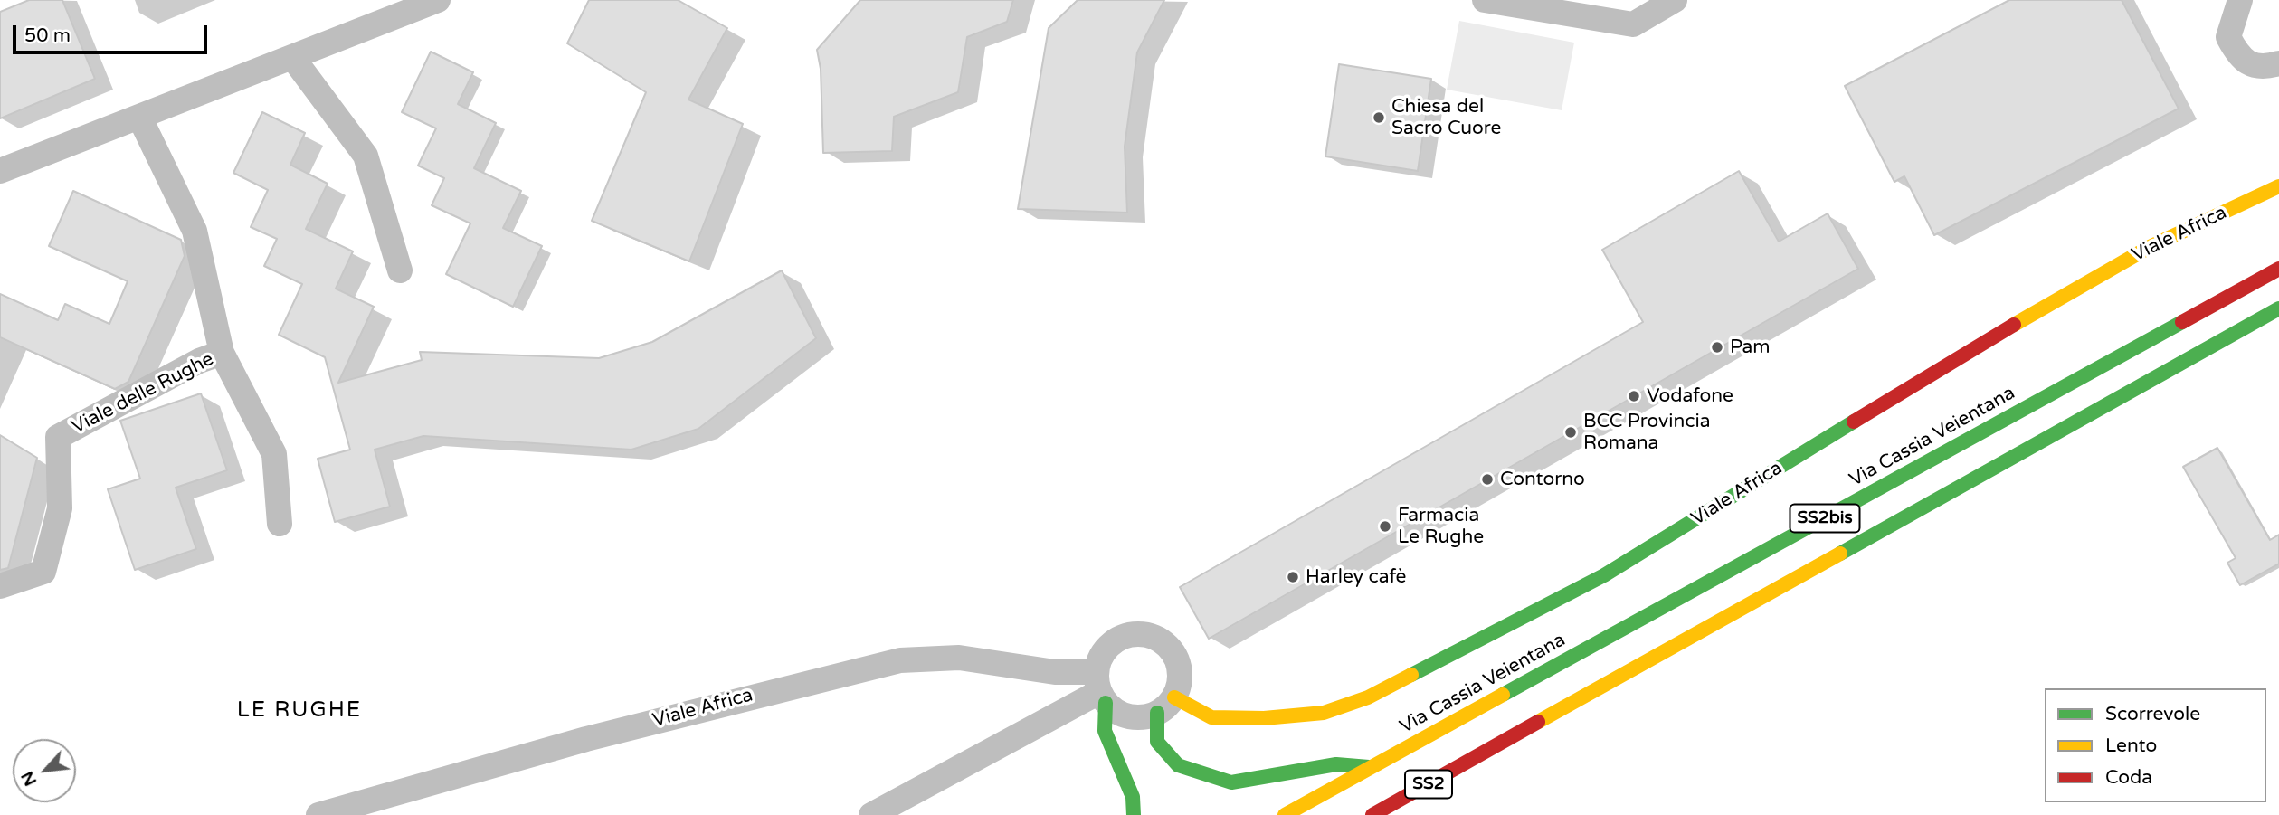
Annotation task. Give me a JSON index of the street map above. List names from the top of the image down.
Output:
{
  "streets": {
    "main road": [
      "Viale Africa",
      "Via Cassia Veientana",
      "SS2bis",
      "SS2"
    ],
    "street": ["Viale delle Rughe"]
  },
  "crossings": [
    ["SS2bis", "SS2"]
  ],
  "districts": ["LE RUGHE"],
  "places": [
    "Chiesa del Sacro Cuore",
    "Pam",
    "Vodafone",
    "BCC Provincia Romana",
    "Contorno",
    "Farmacia Le Rughe",
    "Harley cafè"
  ],
  "legend": ["Scorrevole", "Lento", "Coda"],
  "scale_bar": "50 m",
  "north": "bottom left"
}
